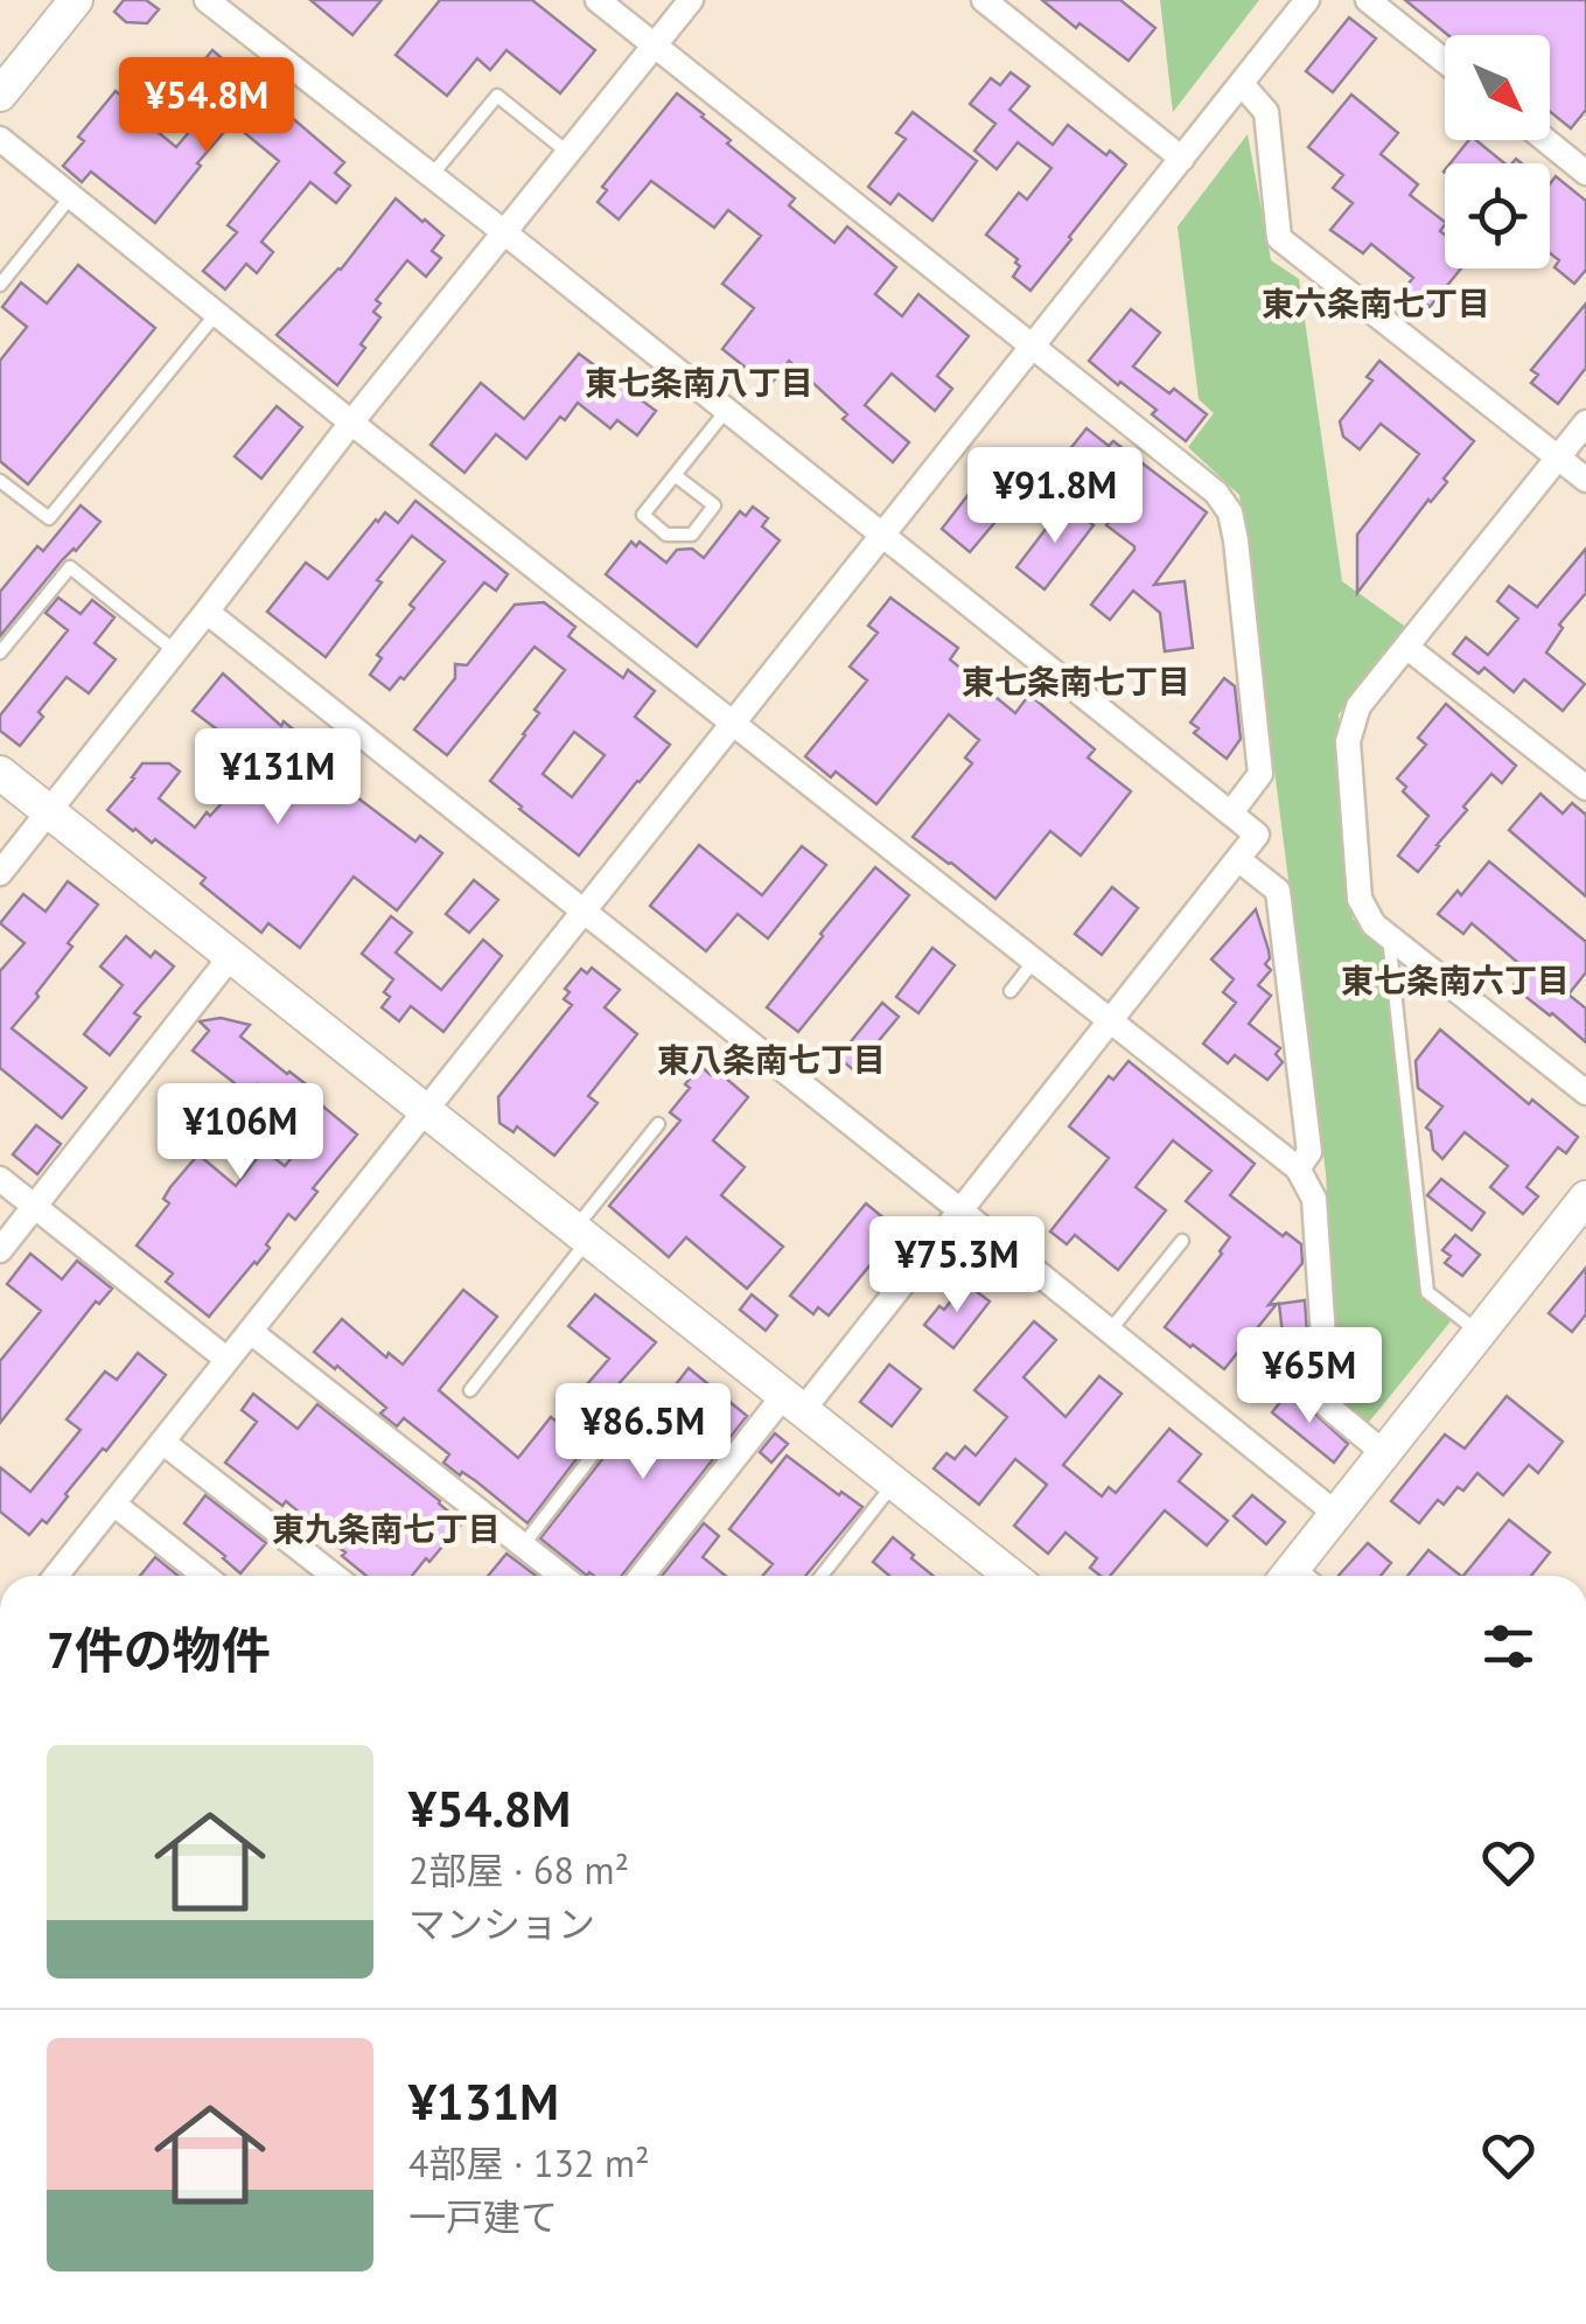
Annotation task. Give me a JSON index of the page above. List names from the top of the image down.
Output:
{
  "districts": [
    "東六条南七丁目",
    "東七条南八丁目",
    "東七条南七丁目",
    "東七条南六丁目",
    "東八条南七丁目",
    "東九条南七丁目"
  ],
  "north": "bottom right",
  "page": {
    "price": [
      "¥54.8M",
      "¥91.8M",
      "¥131M",
      "¥106M",
      "¥75.3M",
      "¥65M",
      "¥86.5M"
    ],
    "heading": "7件の物件",
    "list": [
      {
        "name": "¥54.8M",
        "note": "2部屋 · 68 m² · マンション"
      },
      {
        "name": "¥131M",
        "note": "4部屋 · 132 m² · 一戸建て"
      }
    ]
  }
}
